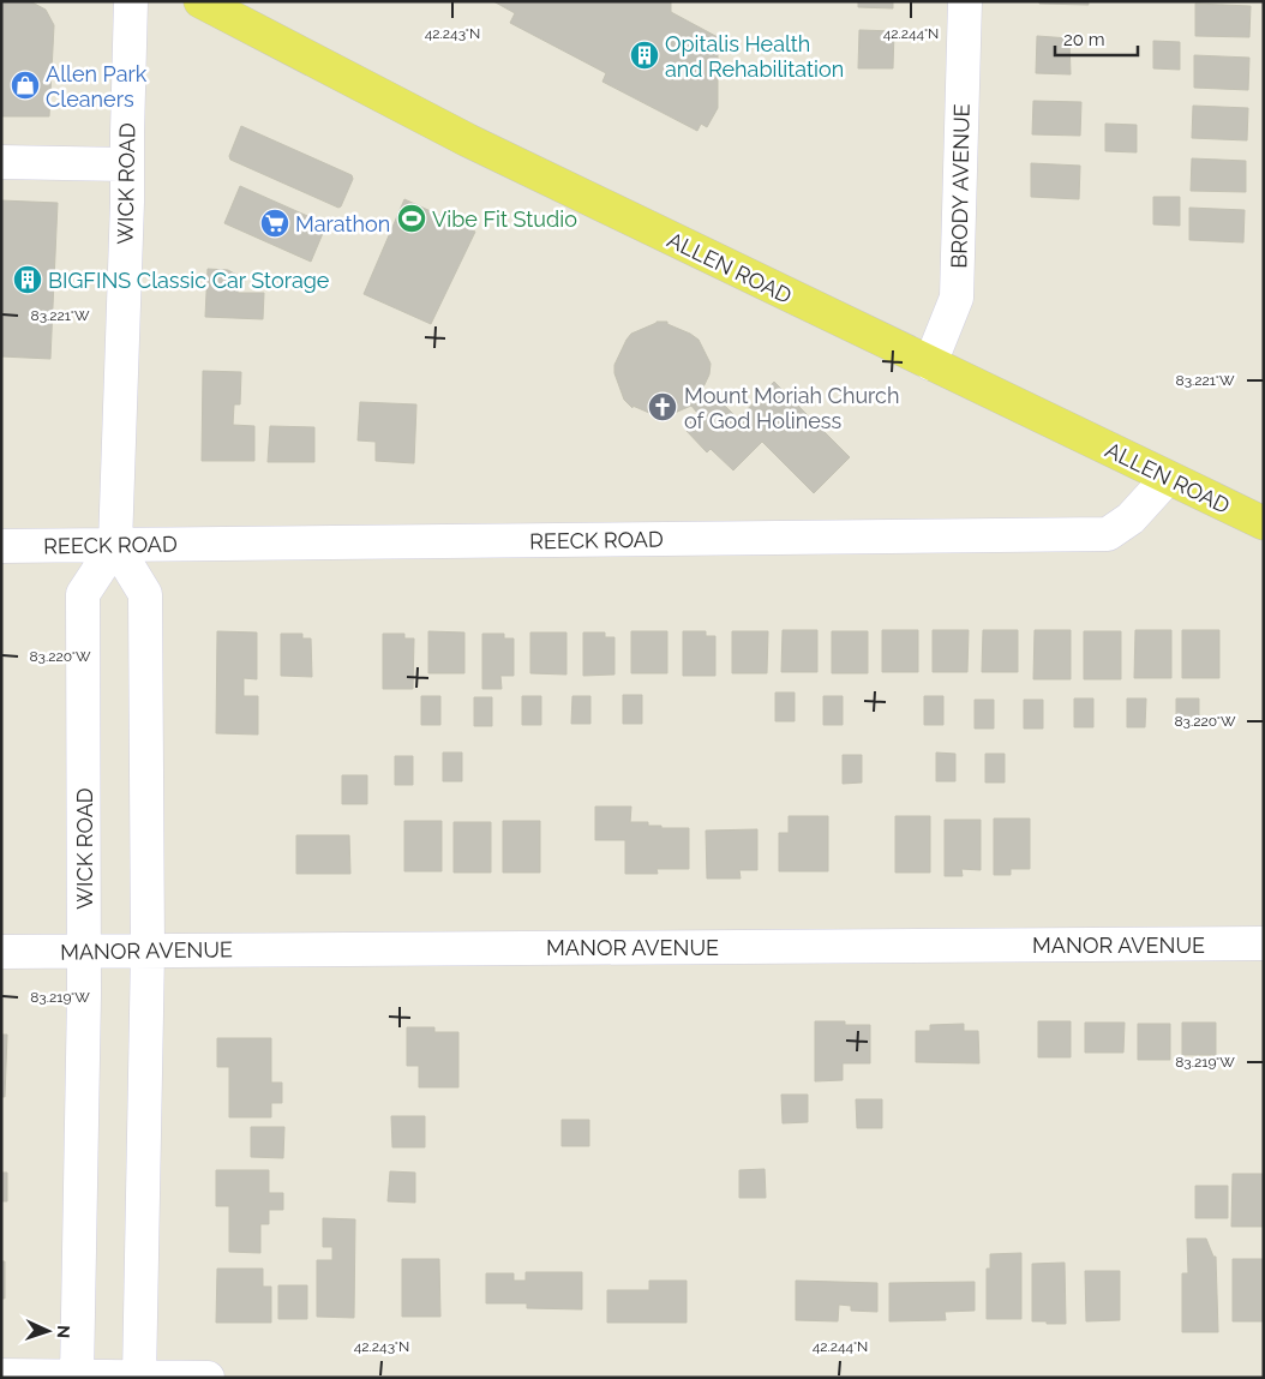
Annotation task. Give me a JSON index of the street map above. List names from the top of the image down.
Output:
{
  "streets": {
    "main road": ["ALLEN ROAD"],
    "street": [
      "WICK ROAD",
      "BRODY AVENUE",
      "REECK ROAD",
      "MANOR AVENUE"
    ]
  },
  "crossings": [
    ["WICK ROAD", "REECK ROAD"],
    ["WICK ROAD", "MANOR AVENUE"],
    ["BRODY AVENUE", "ALLEN ROAD"],
    ["ALLEN ROAD", "REECK ROAD"]
  ],
  "places": {
    "building": ["Opitalis Health and Rehabilitation", "BIGFINS Classic Car Storage"],
    "shop": ["Allen Park Cleaners"],
    "sports": ["Vibe Fit Studio"],
    "supermarket": ["Marathon"],
    "church": ["Mount Moriah Church of God Holiness"]
  },
  "scale_bar": "20 m",
  "north": "right",
  "coordinates": [
    "42.243°N",
    "42.244°N",
    "83.221°W",
    "83.220°W",
    "83.219°W"
  ]
}
